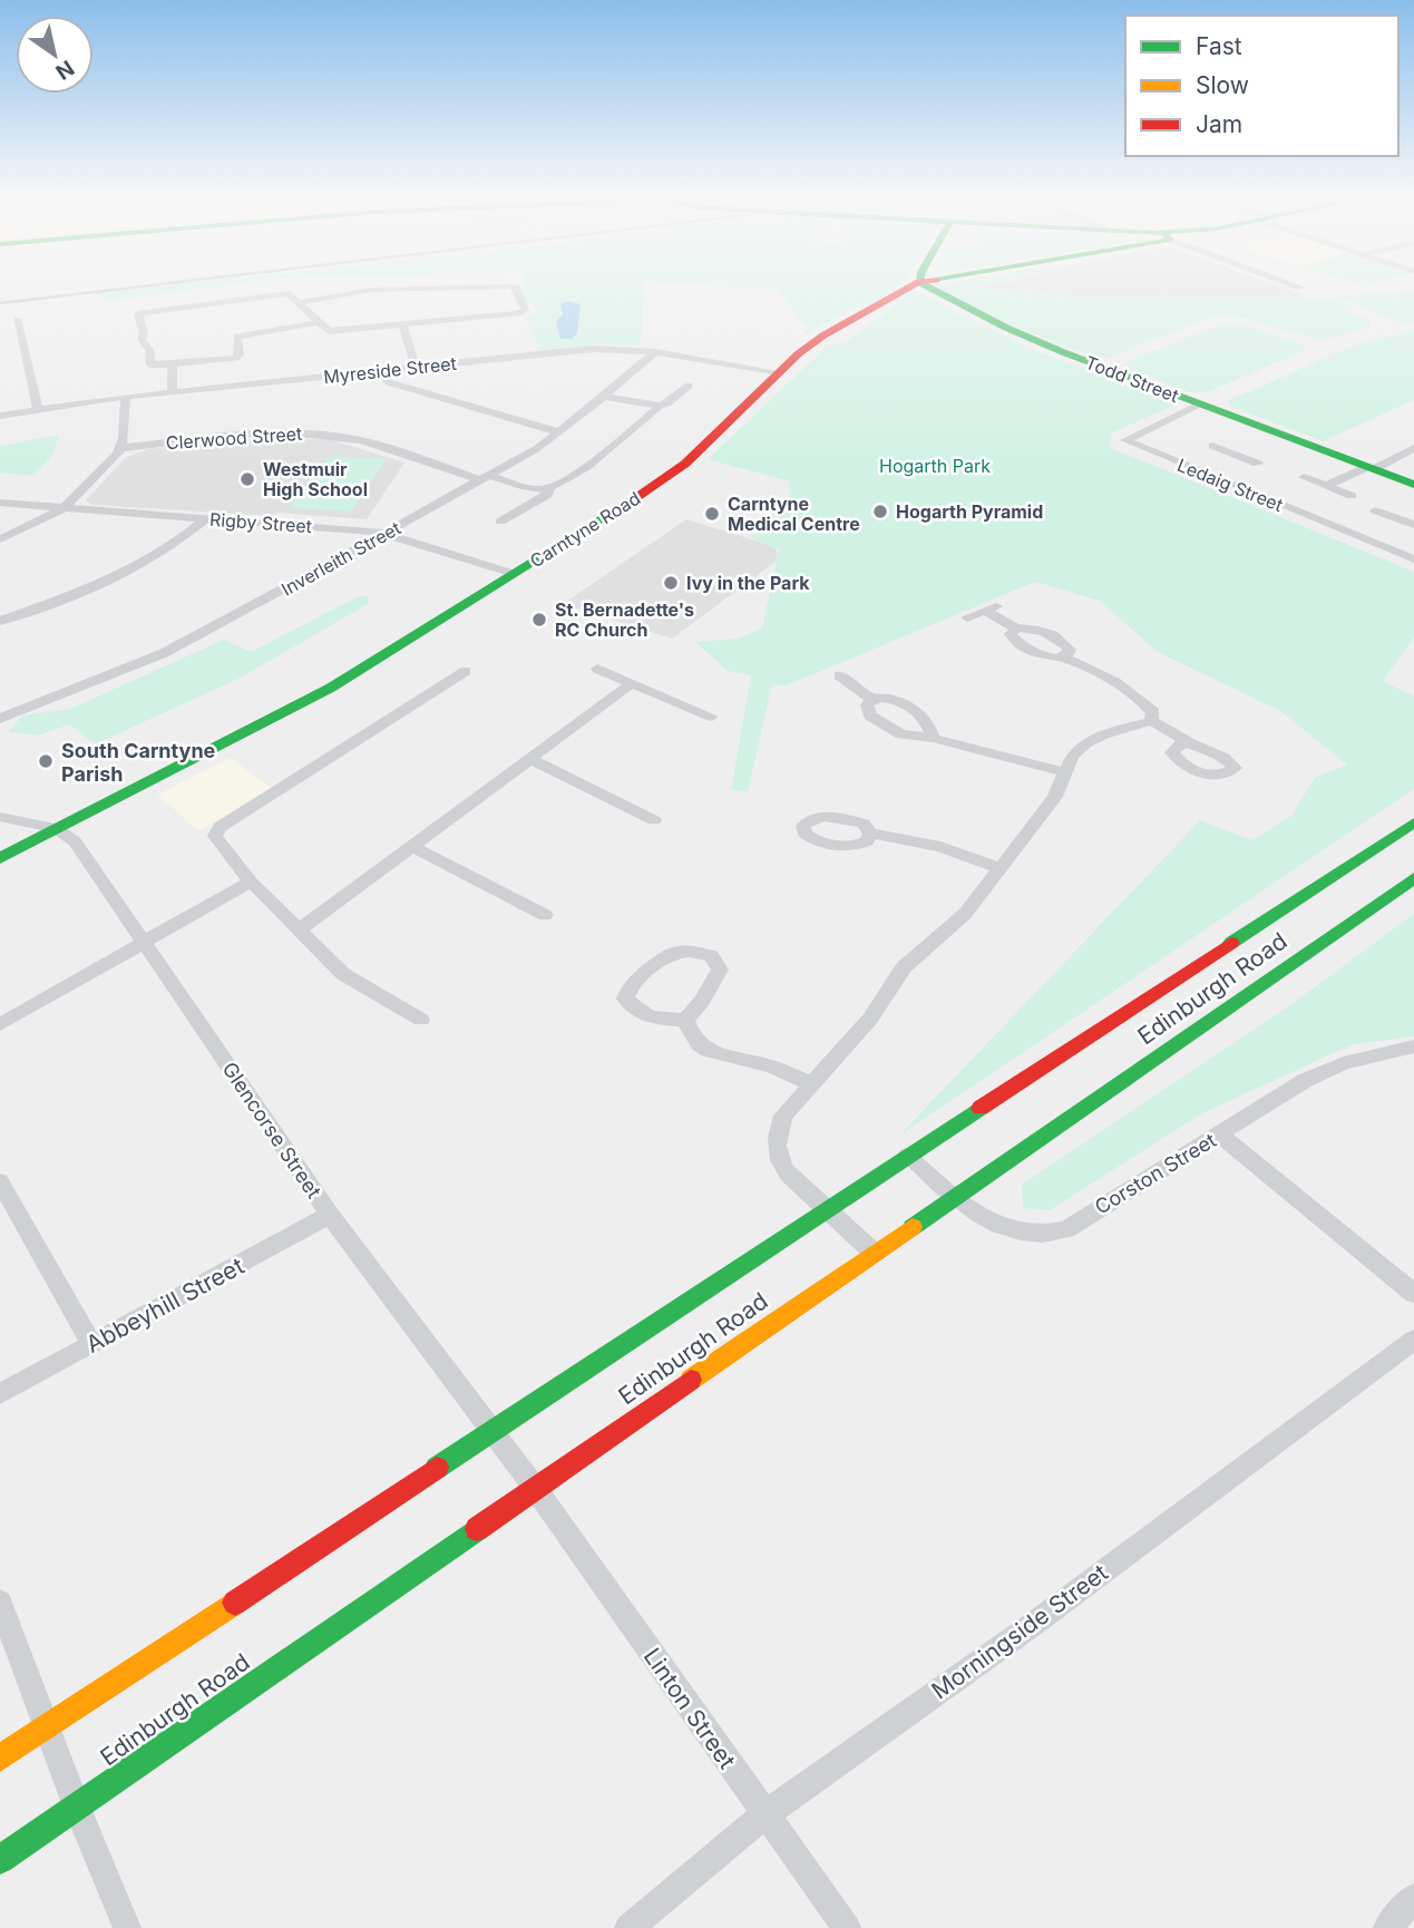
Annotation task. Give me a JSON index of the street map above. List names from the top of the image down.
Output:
{
  "streets": {
    "street": [
      "Myreside Street",
      "Todd Street",
      "Clerwood Street",
      "Ledaig Street",
      "Rigby Street",
      "Carntyne Road",
      "Inverleith Street",
      "Edinburgh Road",
      "Glencorse Street",
      "Corston Street",
      "Abbeyhill Street",
      "Morningside Street",
      "Linton Street"
    ]
  },
  "crossings": [
    ["Myreside Street", "Carntyne Road"],
    ["Myreside Street", "Inverleith Street"],
    ["Todd Street", "Ledaig Street"],
    ["Clerwood Street", "Inverleith Street"],
    ["Rigby Street", "Carntyne Road"],
    ["Rigby Street", "Inverleith Street"],
    ["Carntyne Road", "Glencorse Street"],
    ["Edinburgh Road", "Glencorse Street"],
    ["Edinburgh Road", "Corston Street"],
    ["Edinburgh Road", "Linton Street"],
    ["Glencorse Street", "Abbeyhill Street"],
    ["Glencorse Street", "Linton Street"],
    ["Morningside Street", "Linton Street"]
  ],
  "parks": ["Hogarth Park"],
  "places": [
    "Westmuir High School",
    "Hogarth Pyramid",
    "Carntyne Medical Centre",
    "Ivy in the Park",
    "St. Bernadette's RC Church",
    "South Carntyne Parish"
  ],
  "legend": ["Fast", "Slow", "Jam"],
  "north": "bottom right"
}
